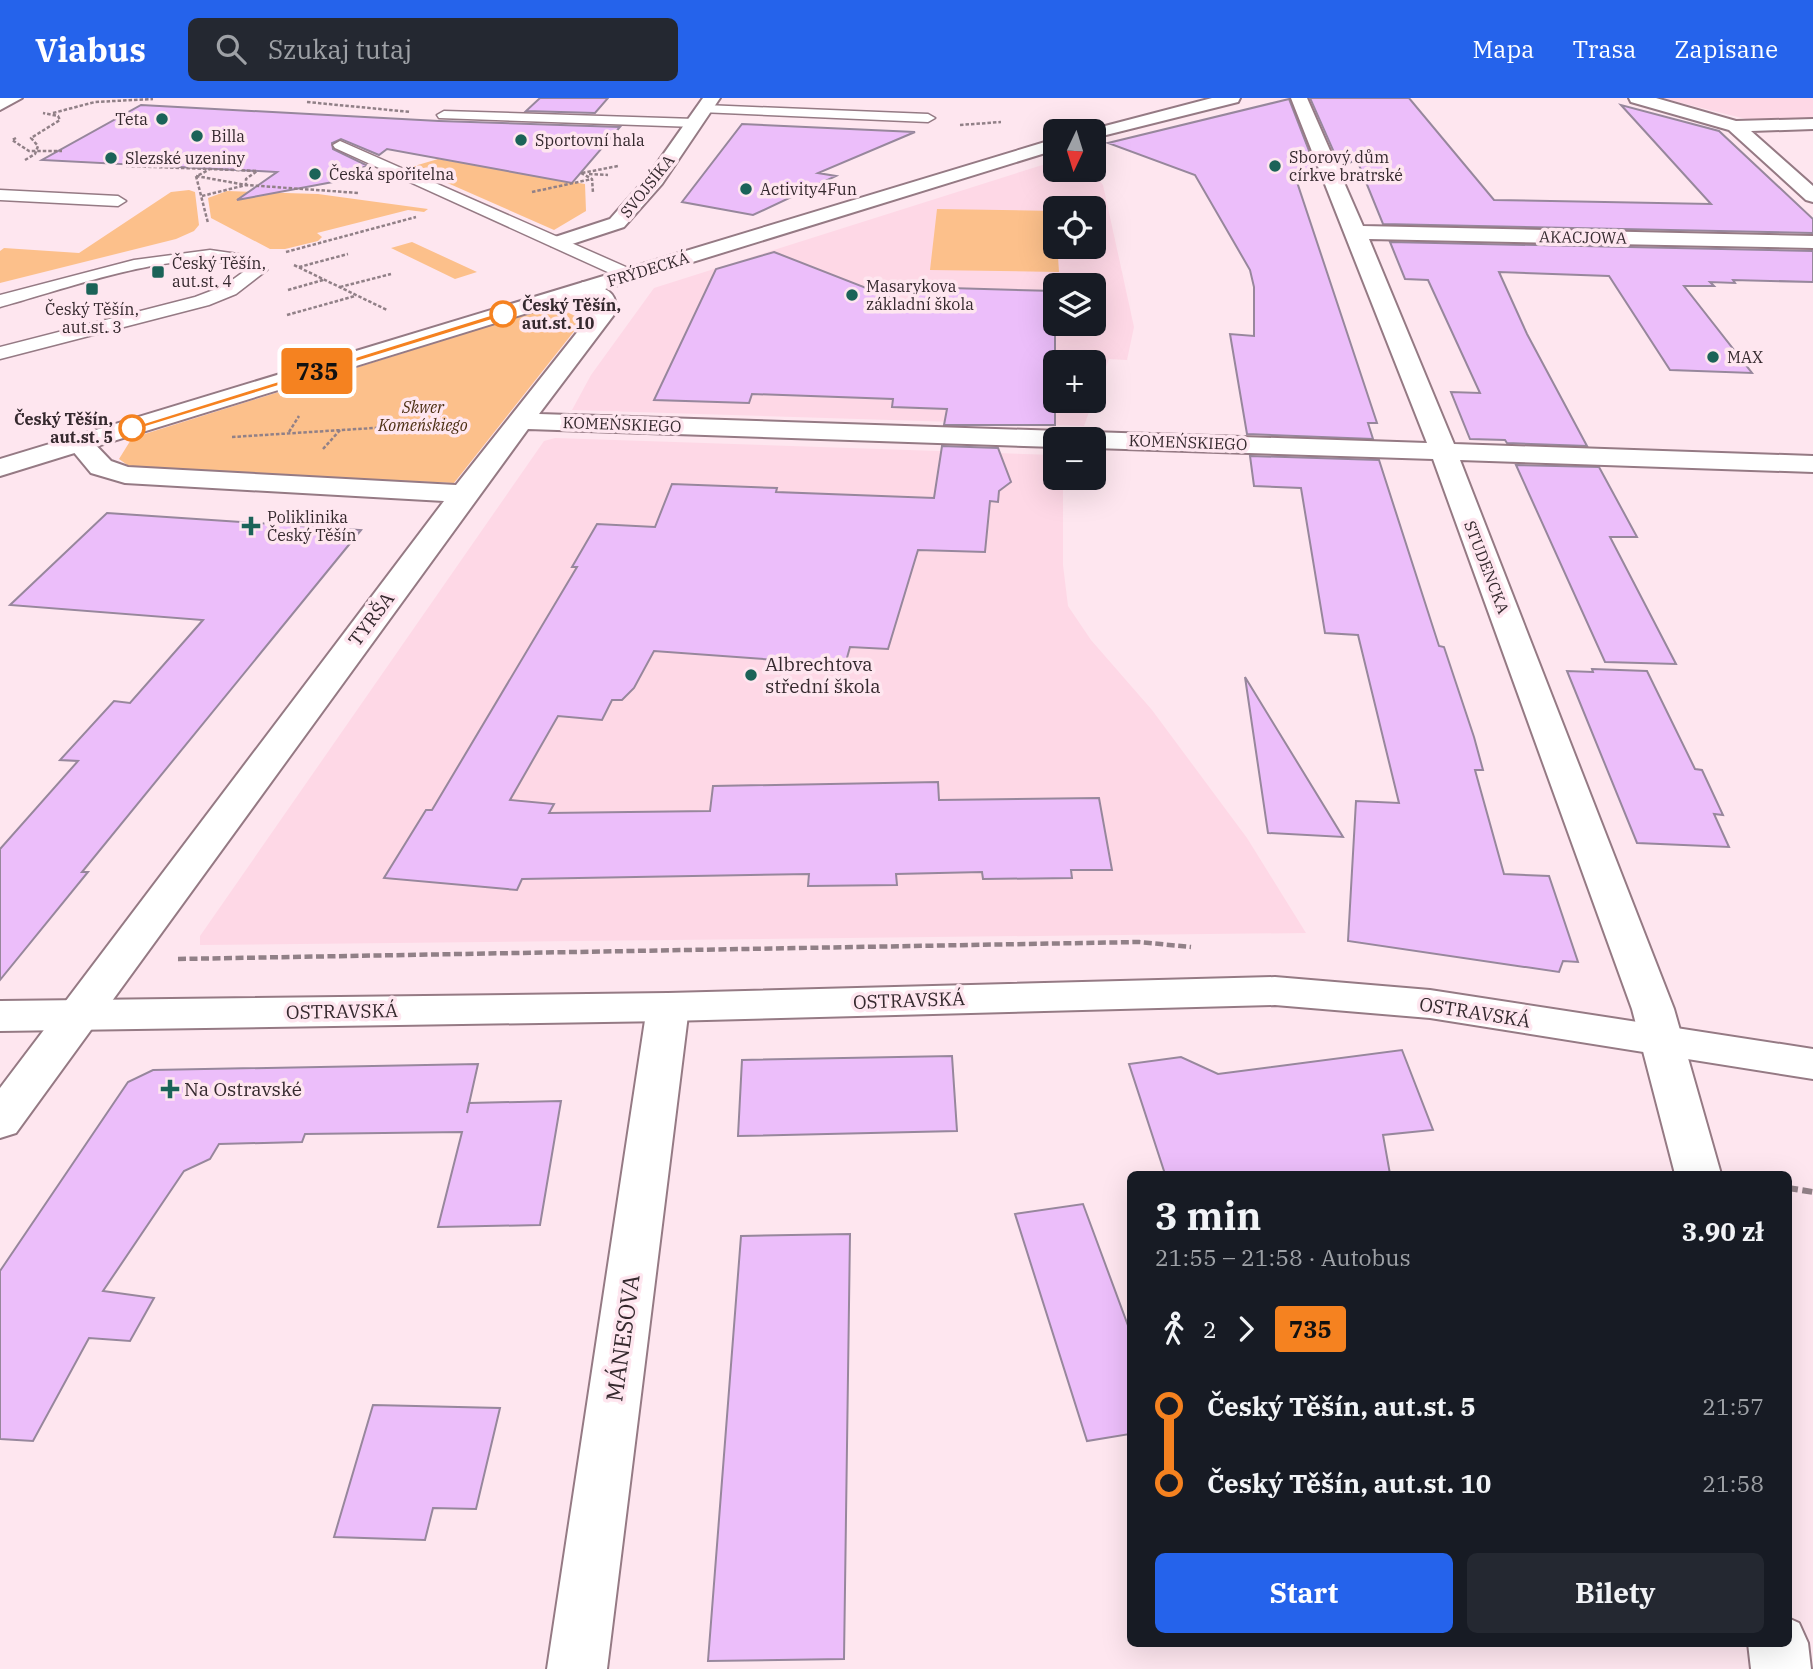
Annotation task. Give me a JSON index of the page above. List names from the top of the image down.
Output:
{
  "streets": {
    "street": [
      "SVOJSÍKA",
      "AKACJOWA",
      "FRÝDECKÁ",
      "KOMEŃSKIEGO",
      "STUDENCKA",
      "TYRŠA",
      "OSTRAVSKÁ",
      "MÁNESOVA"
    ]
  },
  "crossings": [
    ["AKACJOWA", "STUDENCKA"],
    ["FRÝDECKÁ", "TYRŠA"],
    ["KOMEŃSKIEGO", "STUDENCKA"],
    ["KOMEŃSKIEGO", "TYRŠA"],
    ["STUDENCKA", "OSTRAVSKÁ"],
    ["TYRŠA", "OSTRAVSKÁ"],
    ["OSTRAVSKÁ", "MÁNESOVA"]
  ],
  "parks": ["Skwer Komeńskiego"],
  "places": {
    "other": [
      "Teta",
      "Billa",
      "Sportovní hala",
      "Slezské uzeniny",
      "Sborový dům církve bratrské",
      "Česká spořitelna",
      "Activity4Fun",
      "Masarykova základní škola",
      "Český Těšín, aut.st. 10",
      "MAX",
      "Český Těšín, aut.st. 5",
      "Albrechtova střední škola"
    ],
    "transit": ["Český Těšín, aut.st. 4", "Český Těšín, aut.st. 3"],
    "health": ["Poliklinika Český Těšín", "Na Ostravské"]
  },
  "lines": ["bus line 735"],
  "north": "bottom",
  "page": {
    "header": "Viabus",
    "search": "Szukaj tutaj",
    "nav": ["Mapa", "Trasa", "Zapisane"],
    "on_map": "735",
    "map_buttons": ["+", "−"],
    "heading": ["3 min", "21:55 – 21:58 · Autobus", "3.90 zł"],
    "legs": ["2", "735"],
    "list": [
      {
        "name": "Český Těšín, aut.st. 5",
        "value": "21:57"
      },
      {
        "name": "Český Těšín, aut.st. 10",
        "value": "21:58"
      }
    ],
    "buttons": ["Start", "Bilety"]
  }
}
